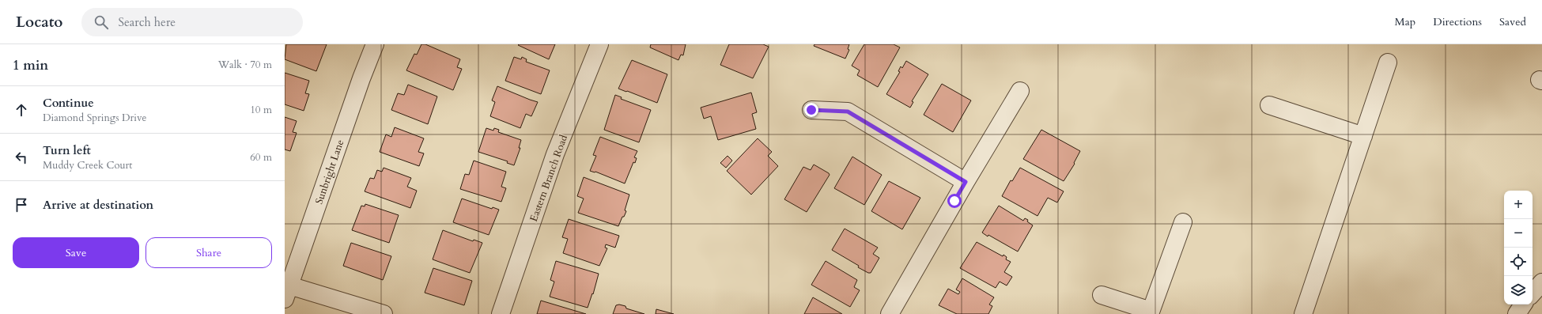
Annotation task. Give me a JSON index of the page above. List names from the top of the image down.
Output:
{
  "streets": {
    "street": ["Sunbright Lane", "Eastern Branch Road"]
  },
  "page": {
    "header": "Locato",
    "search": "Search here",
    "nav": ["Map", "Directions", "Saved"],
    "heading": ["1 min", "Walk · 70 m"],
    "list": [
      ["Continue", "Diamond Springs Drive", "10 m"],
      ["Turn left", "Muddy Creek Court", "60 m"],
      "Arrive at destination"
    ],
    "map_buttons": ["+", "−"],
    "buttons": ["Save", "Share"]
  }
}
